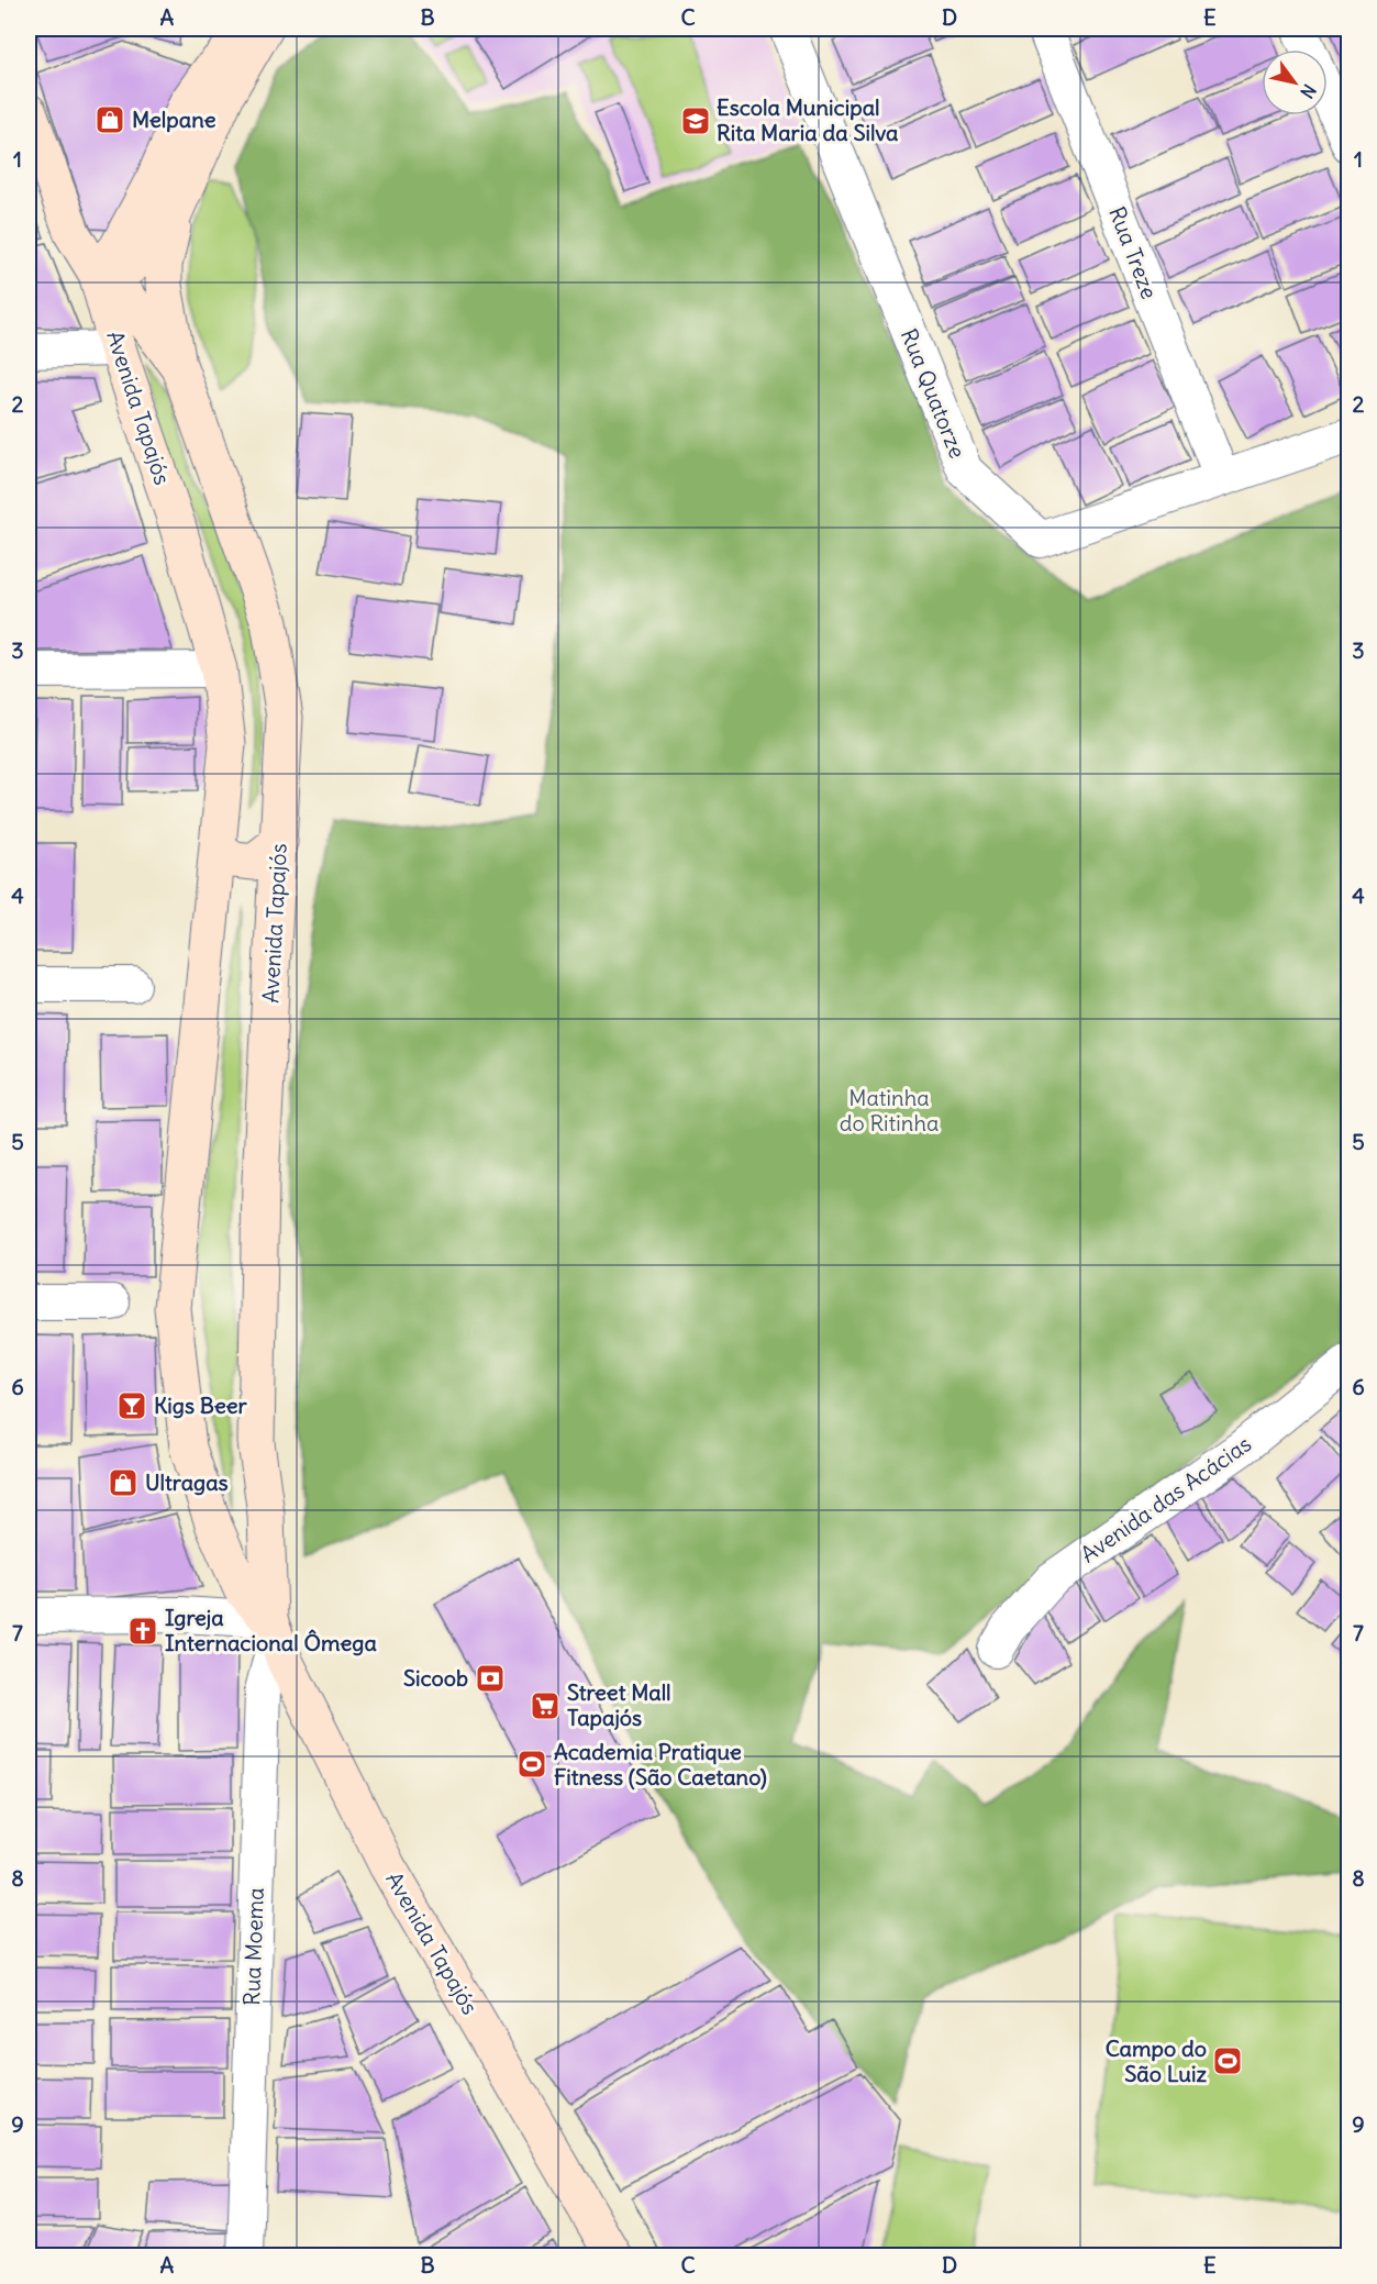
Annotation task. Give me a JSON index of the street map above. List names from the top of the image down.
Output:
{
  "streets": {
    "main road": ["Avenida Tapajós"],
    "street": [
      "Rua Treze",
      "Rua Quatorze",
      "Avenida das Acácias",
      "Rua Moema"
    ]
  },
  "crossings": [
    ["Rua Treze", "Rua Quatorze"],
    ["Avenida Tapajós", "Rua Moema"]
  ],
  "parks": ["Matinha do Ritinha"],
  "places": {
    "shop": ["Melpane", "Ultragas"],
    "school or university": ["Escola Municipal Rita Maria da Silva"],
    "bar": ["Kigs Beer"],
    "church": ["Igreja Internacional Ômega"],
    "bank": ["Sicoob"],
    "supermarket": ["Street Mall Tapajós"],
    "sports": ["Academia Pratique Fitness (São Caetano)", "Campo do São Luiz"]
  },
  "north": "bottom right",
  "grid": {
    "columns": [
      "A",
      "B",
      "C",
      "D",
      "E"
    ],
    "rows": [
      "1",
      "2",
      "3",
      "4",
      "5",
      "6",
      "7",
      "8",
      "9"
    ]
  }
}
